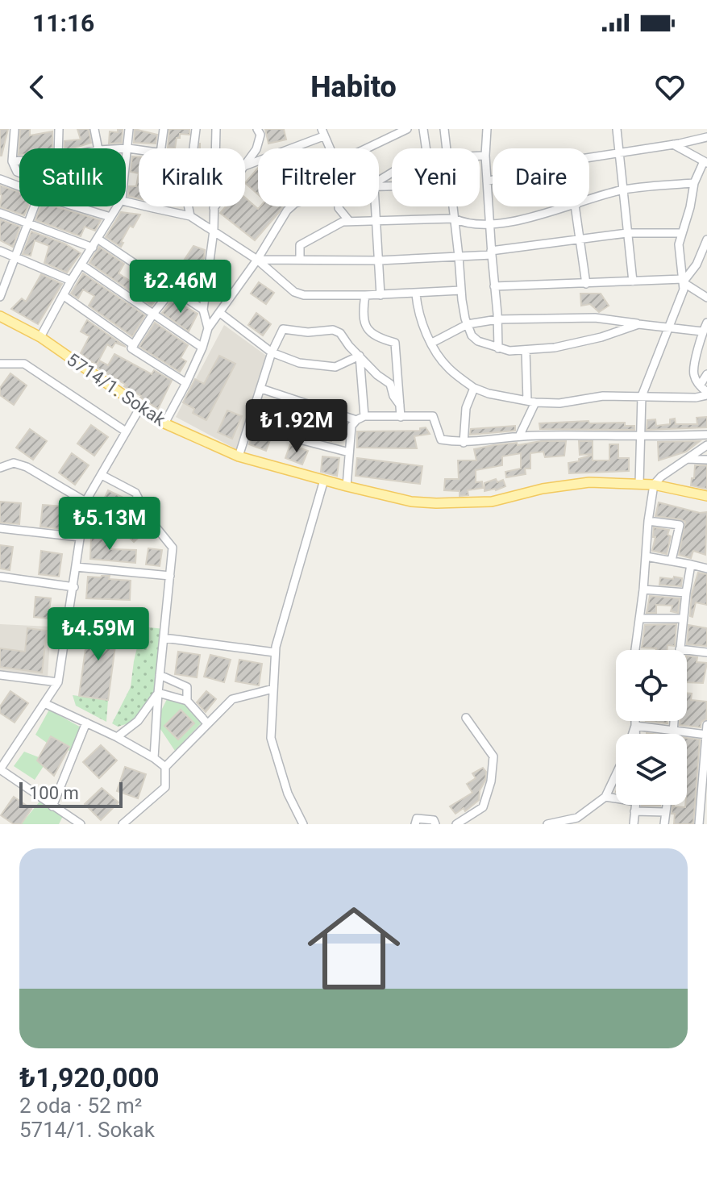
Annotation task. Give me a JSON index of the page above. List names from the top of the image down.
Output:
{
  "streets": {
    "main road": ["5714/1. Sokak"]
  },
  "scale_bar": "100 m",
  "page": {
    "status": "11:16",
    "header": "Habito",
    "chip": [
      "Satılık",
      "Kiralık",
      "Filtreler",
      "Yeni",
      "Daire"
    ],
    "price": [
      "₺2.46M",
      "₺1.92M",
      "₺5.13M",
      "₺4.59M"
    ],
    "scale": "100 m",
    "list": [
      {
        "name": "₺1,920,000",
        "note": "2 oda · 52 m² · 5714/1. Sokak"
      }
    ]
  }
}
